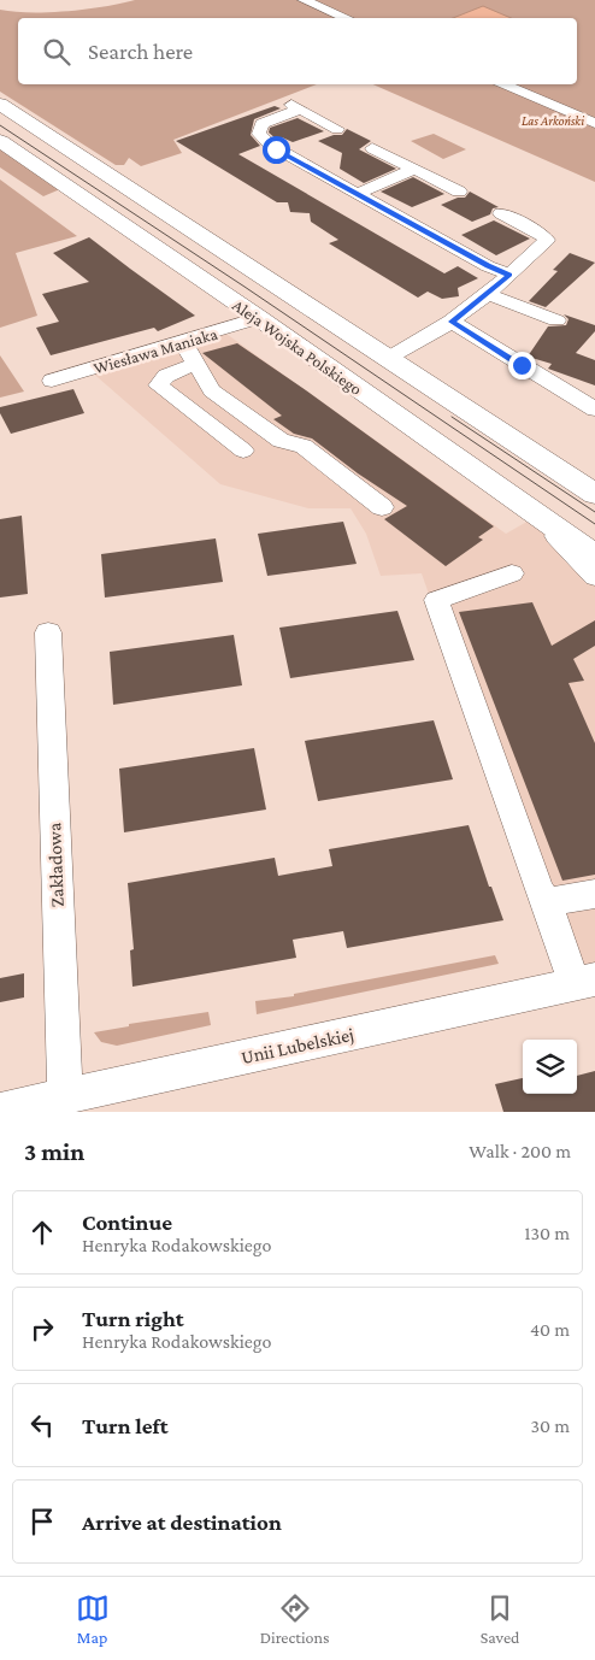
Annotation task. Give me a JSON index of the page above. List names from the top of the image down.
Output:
{
  "streets": {
    "main road": ["Aleja Wojska Polskiego"],
    "street": ["Wiesława Maniaka", "Zakładowa", "Unii Lubelskiej"]
  },
  "crossings": [
    ["Aleja Wojska Polskiego", "Wiesława Maniaka"],
    ["Zakładowa", "Unii Lubelskiej"]
  ],
  "parks": ["Las Arkoński"],
  "page": {
    "search": "Search here",
    "heading": ["3 min", "Walk · 200 m"],
    "list": [
      ["Continue", "Henryka Rodakowskiego", "130 m"],
      ["Turn right", "Henryka Rodakowskiego", "40 m"],
      ["Turn left", "30 m"],
      "Arrive at destination"
    ],
    "nav": ["Map", "Directions", "Saved"]
  }
}
